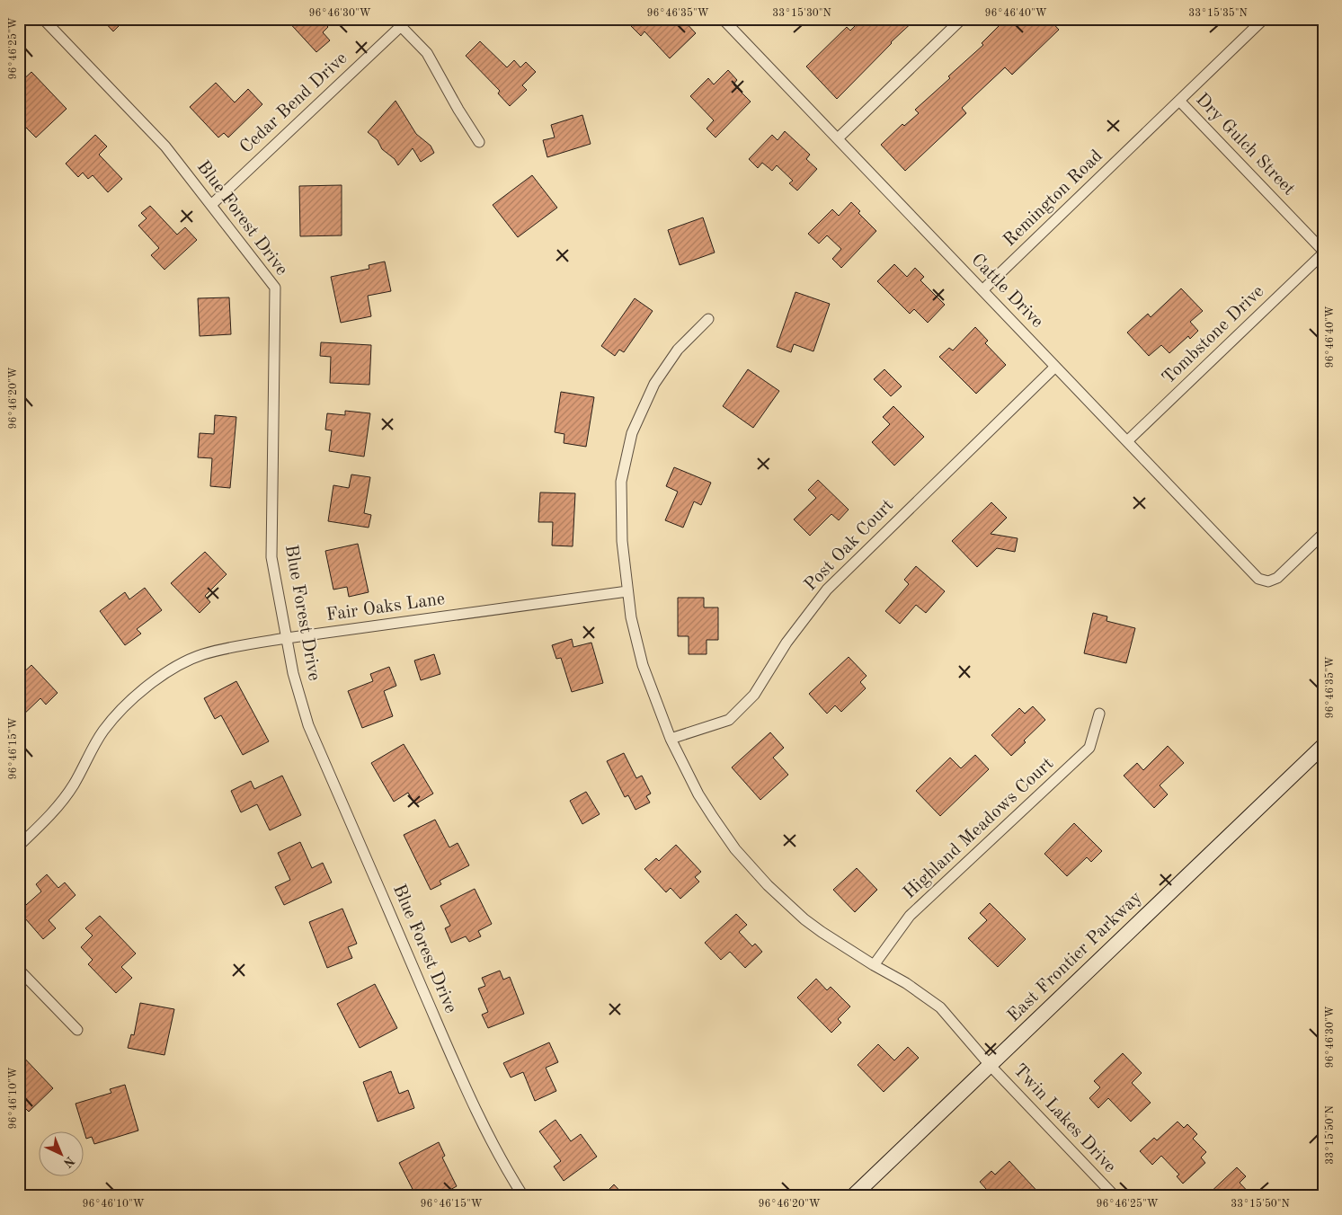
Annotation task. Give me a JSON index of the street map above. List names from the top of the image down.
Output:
{
  "streets": {
    "street": [
      "Cedar Bend Drive",
      "Dry Gulch Street",
      "Remington Road",
      "Blue Forest Drive",
      "Cattle Drive",
      "Tombstone Drive",
      "Post Oak Court",
      "Fair Oaks Lane",
      "Highland Meadows Court",
      "East Frontier Parkway",
      "Twin Lakes Drive"
    ]
  },
  "crossings": [
    ["Cedar Bend Drive", "Blue Forest Drive"],
    ["Dry Gulch Street", "Remington Road"],
    ["Dry Gulch Street", "Tombstone Drive"],
    ["Remington Road", "Cattle Drive"],
    ["Blue Forest Drive", "Fair Oaks Lane"],
    ["Cattle Drive", "Tombstone Drive"],
    ["Cattle Drive", "Post Oak Court"],
    ["Post Oak Court", "Twin Lakes Drive"],
    ["Fair Oaks Lane", "Twin Lakes Drive"],
    ["Highland Meadows Court", "Twin Lakes Drive"],
    ["East Frontier Parkway", "Twin Lakes Drive"]
  ],
  "north": "bottom right",
  "coordinates": [
    "96°46'30\"W",
    "96°46'35\"W",
    "33°15'30\"N",
    "96°46'40\"W",
    "33°15'35\"N",
    "96°46'25\"W",
    "96°46'20\"W",
    "96°46'15\"W",
    "96°46'10\"W",
    "33°15'50\"N"
  ]
}
